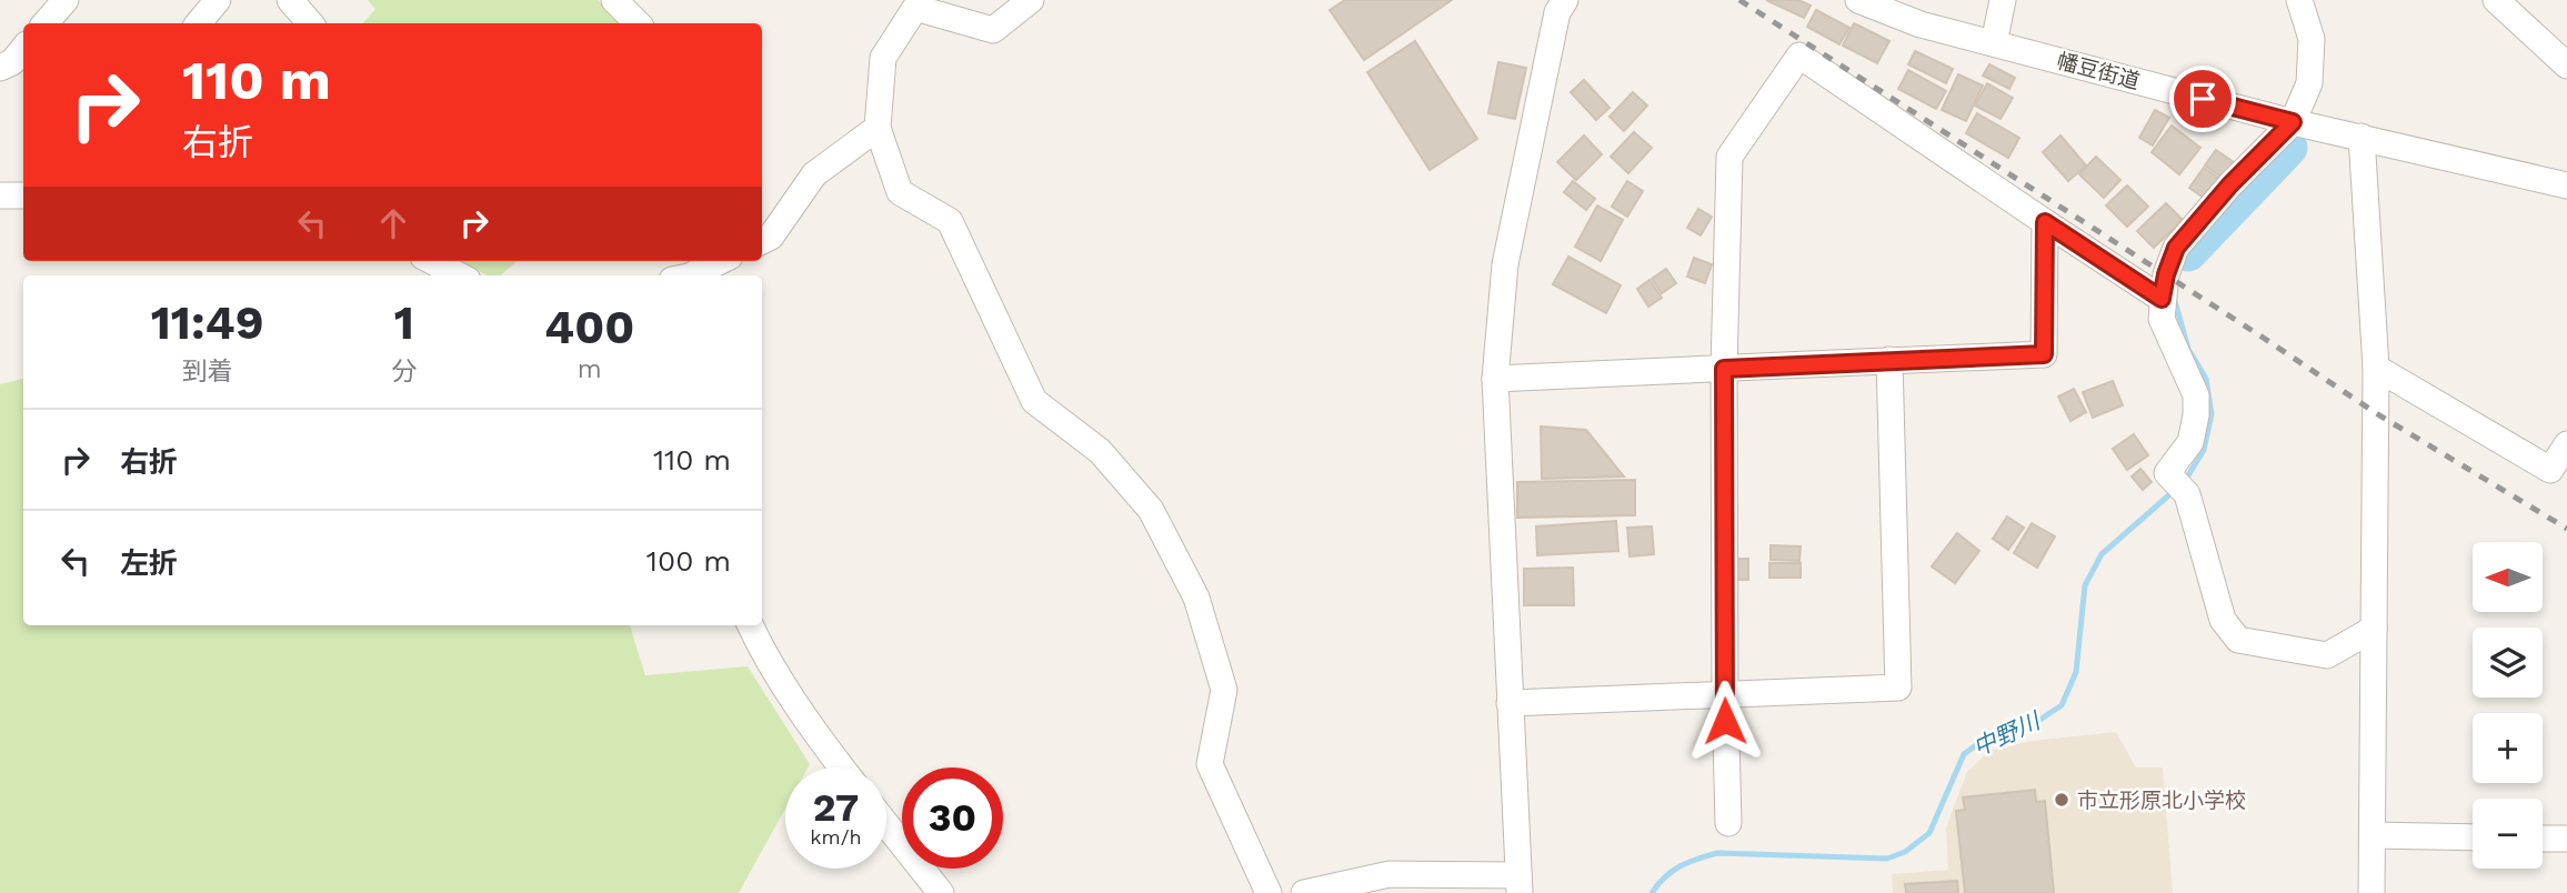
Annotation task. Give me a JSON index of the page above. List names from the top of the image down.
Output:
{
  "streets": {
    "street": ["幡豆街道"]
  },
  "water": ["中野川"],
  "places": ["市立形原北小学校"],
  "north": "left",
  "page": {
    "turn": ["110 m", "右折"],
    "eta": [
      "11:49",
      "到着",
      "1",
      "分",
      "400",
      "m"
    ],
    "list": [
      {
        "name": "右折",
        "value": "110 m"
      },
      {
        "name": "左折",
        "value": "100 m"
      }
    ],
    "map_buttons": ["+", "−"],
    "speed": "27 km/h",
    "limit": "30"
  }
}
